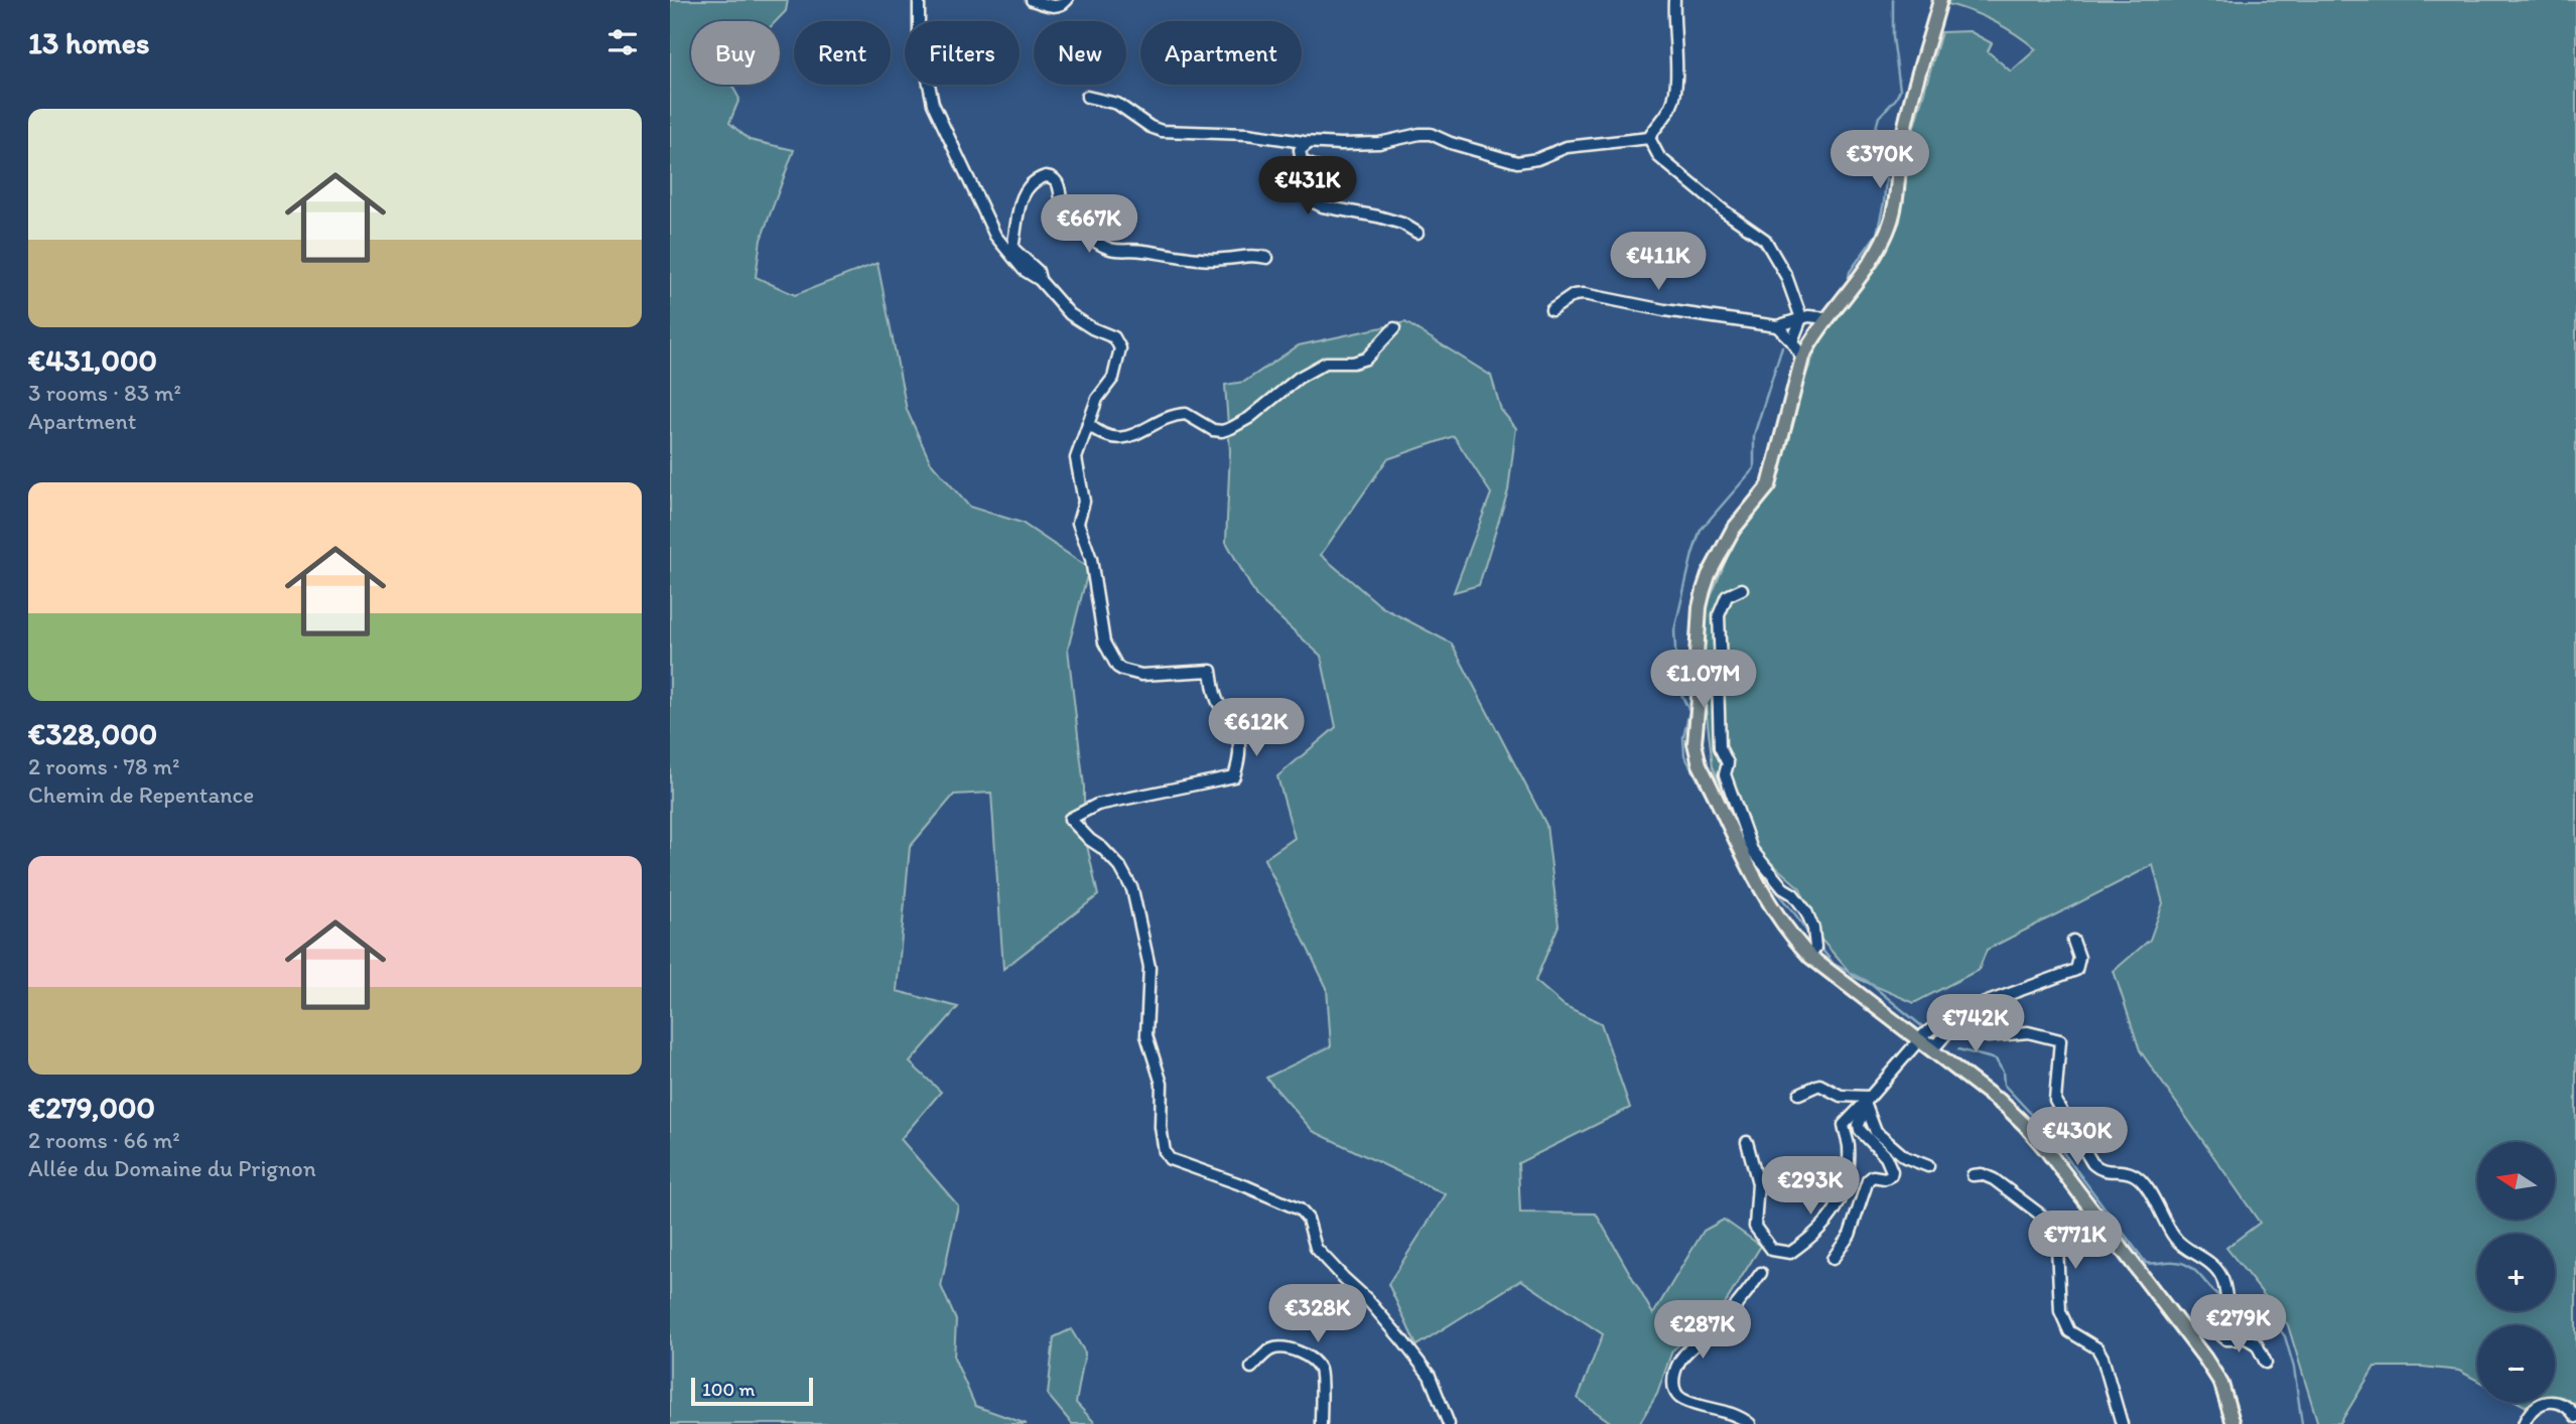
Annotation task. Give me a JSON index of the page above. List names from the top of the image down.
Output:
{
  "scale_bar": "100 m",
  "north": "left",
  "page": {
    "heading": "13 homes",
    "chip": [
      "Buy",
      "Rent",
      "Filters",
      "New",
      "Apartment"
    ],
    "list": [
      {
        "name": "€431,000",
        "note": "3 rooms · 83 m² · Apartment"
      },
      {
        "name": "€328,000",
        "note": "2 rooms · 78 m² · Chemin de Repentance"
      },
      {
        "name": "€279,000",
        "note": "2 rooms · 66 m² · Allée du Domaine du Prignon"
      }
    ],
    "price": [
      "€370K",
      "€431K",
      "€667K",
      "€411K",
      "€1.07M",
      "€612K",
      "€742K",
      "€430K",
      "€293K",
      "€771K",
      "€328K",
      "€279K",
      "€287K"
    ],
    "map_buttons": ["+", "−"],
    "scale": "100 m"
  }
}
